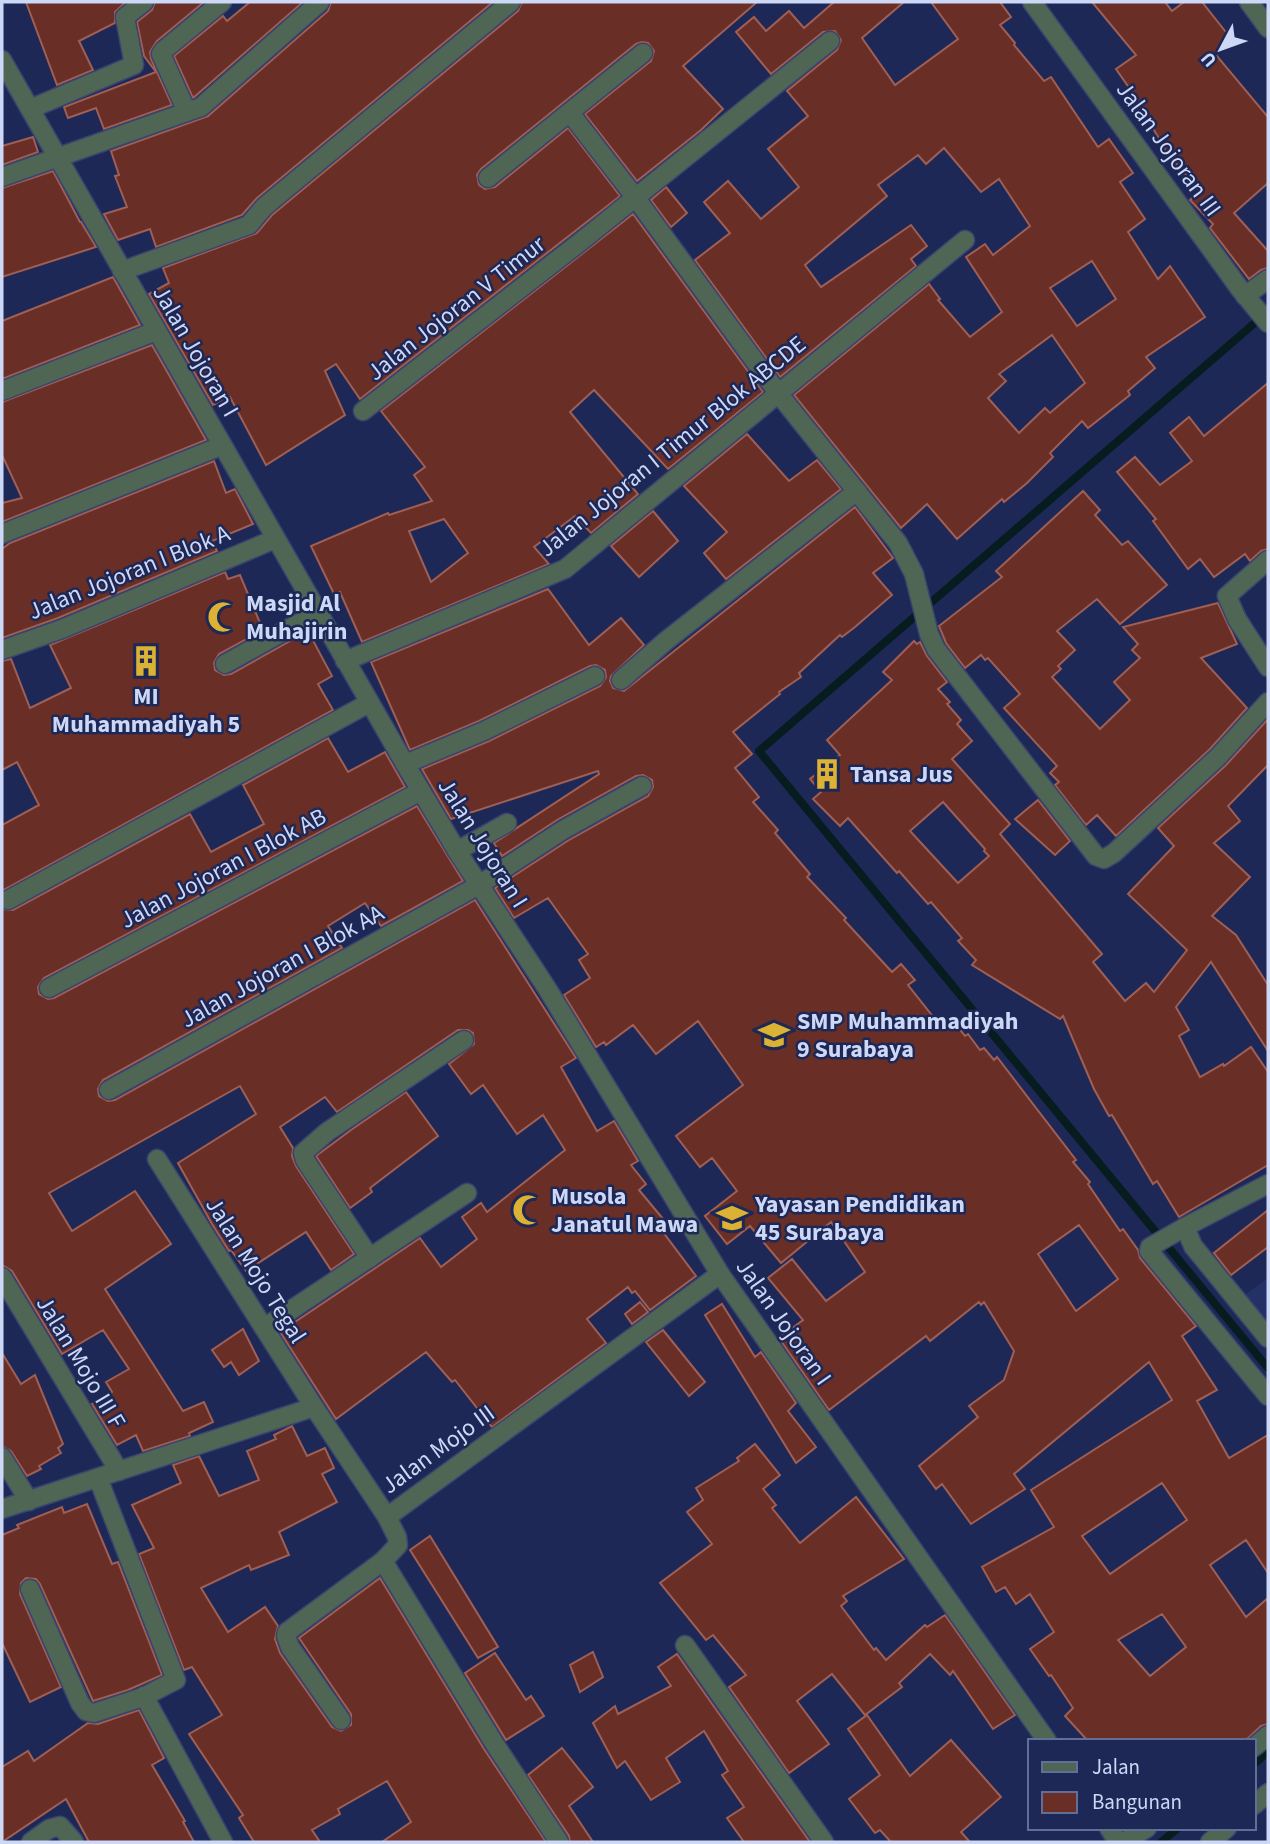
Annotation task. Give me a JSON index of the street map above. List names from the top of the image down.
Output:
{
  "streets": {
    "street": [
      "Jalan Jojoran III",
      "Jalan Jojoran V Timur",
      "Jalan Jojoran I",
      "Jalan Jojoran I Timur Blok ABCDE",
      "Jalan Jojoran I Blok A",
      "Jalan Jojoran I Blok AB",
      "Jalan Jojoran I Blok AA",
      "Jalan Mojo Tegal",
      "Jalan Mojo III F",
      "Jalan Mojo III"
    ]
  },
  "crossings": [
    ["Jalan Jojoran I", "Jalan Jojoran I Timur Blok ABCDE"],
    ["Jalan Jojoran I", "Jalan Jojoran I Blok A"],
    ["Jalan Jojoran I", "Jalan Jojoran I Blok AB"],
    ["Jalan Jojoran I", "Jalan Jojoran I Blok AA"],
    ["Jalan Jojoran I", "Jalan Mojo III"],
    ["Jalan Mojo Tegal", "Jalan Mojo III"]
  ],
  "places": {
    "mosque": ["Masjid Al Muhajirin", "Musola Janatul Mawa"],
    "building": ["MI Muhammadiyah 5", "Tansa Jus"],
    "school or university": ["SMP Muhammadiyah 9 Surabaya", "Yayasan Pendidikan 45 Surabaya"]
  },
  "legend": ["Jalan", "Bangunan"],
  "north": "bottom left"
}
